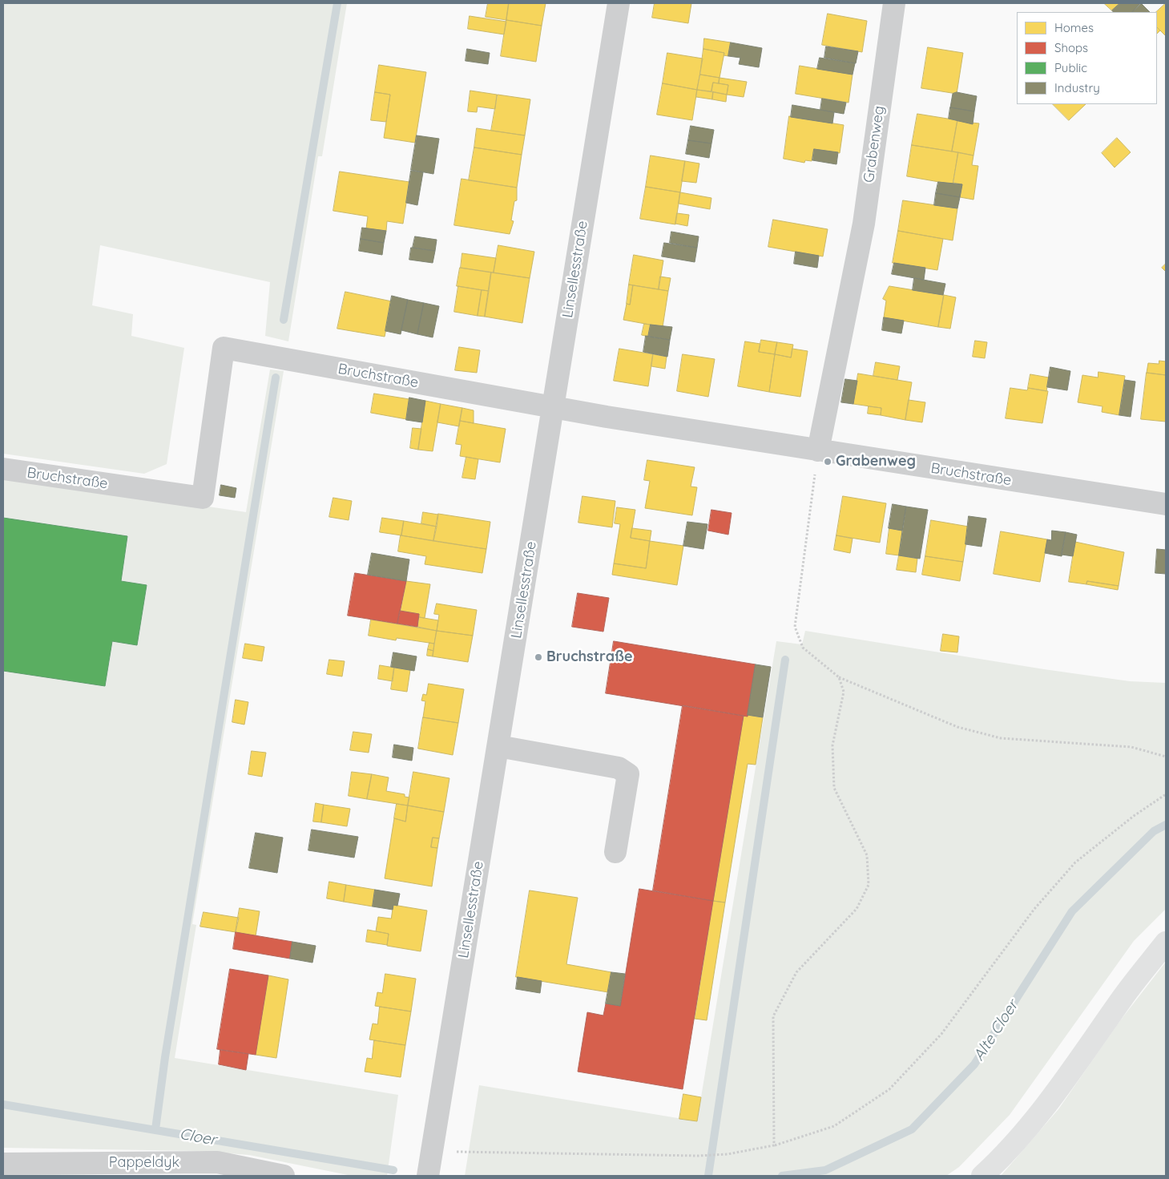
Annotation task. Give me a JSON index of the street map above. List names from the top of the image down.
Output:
{
  "streets": {
    "street": [
      "Grabenweg",
      "Linsellesstraße",
      "Bruchstraße",
      "Pappeldyk"
    ]
  },
  "crossings": [
    ["Grabenweg", "Bruchstraße"],
    ["Linsellesstraße", "Bruchstraße"]
  ],
  "water": ["Alte Cloer", "Cloer"],
  "places": ["Grabenweg", "Bruchstraße"],
  "legend": [
    "Homes",
    "Shops",
    "Public",
    "Industry"
  ]
}
